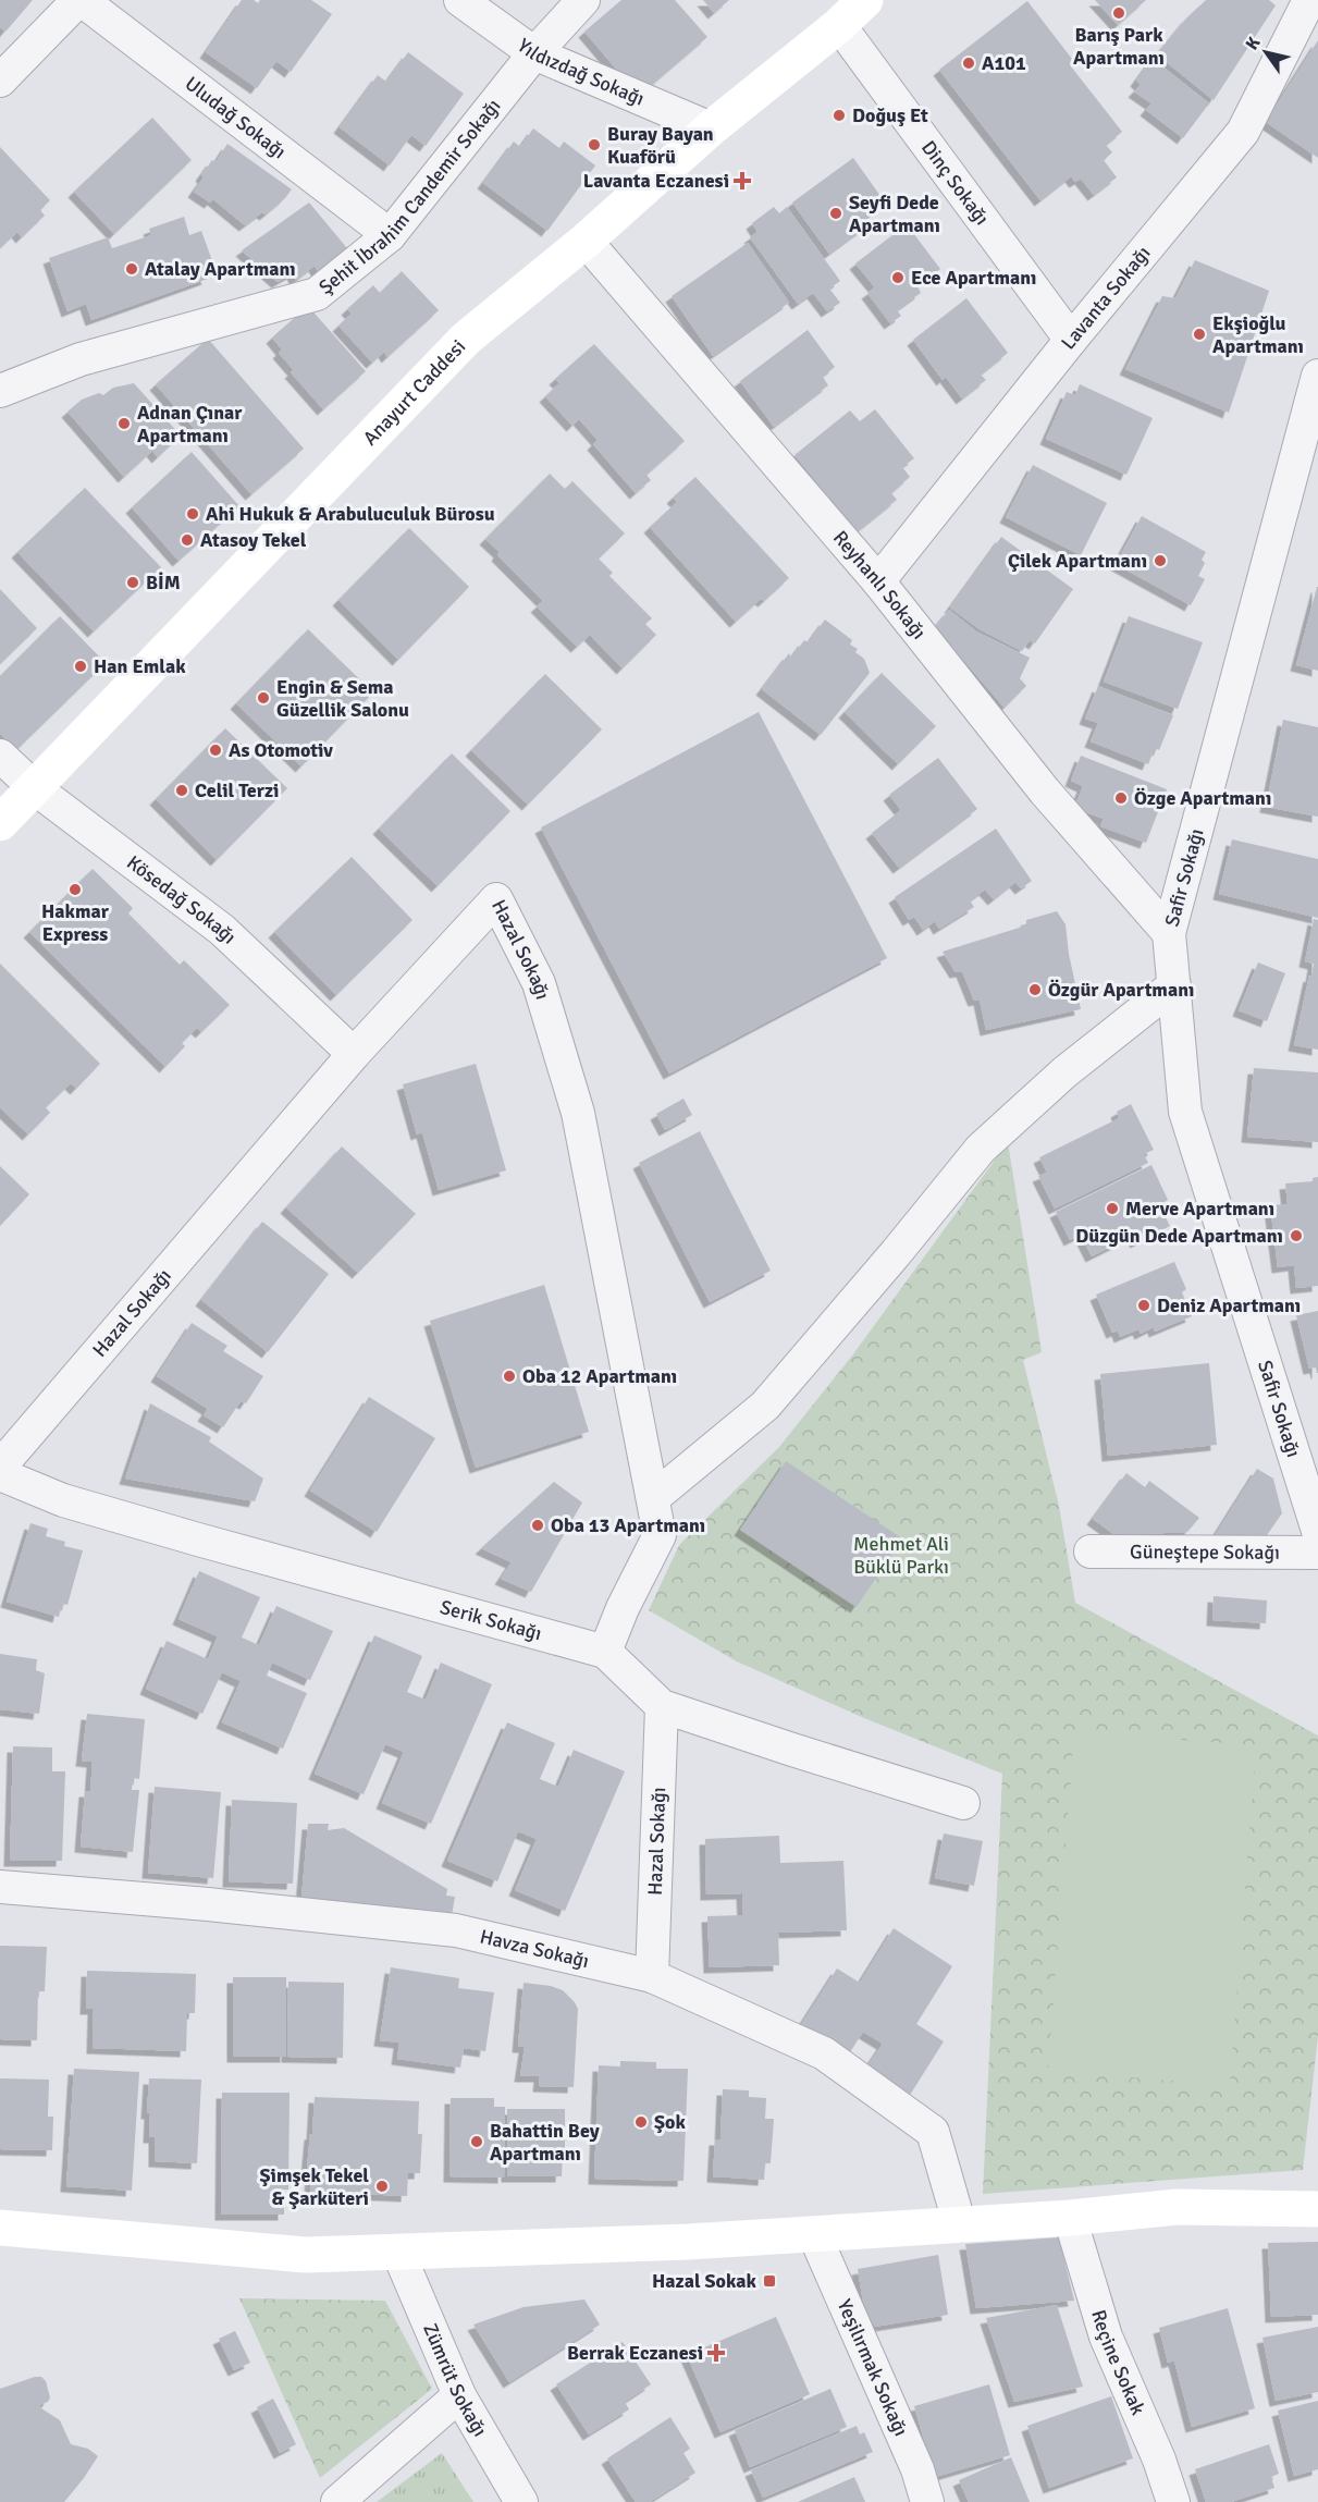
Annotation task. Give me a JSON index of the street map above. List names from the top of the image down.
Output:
{
  "streets": {
    "street": [
      "Yıldızdağ Sokağı",
      "Uludağ Sokağı",
      "Dinç Sokağı",
      "Şehit İbrahim Candemir Sokağı",
      "Lavanta Sokağı",
      "Anayurt Caddesi",
      "Reyhanlı Sokağı",
      "Safir Sokağı",
      "Kösedağ Sokağı",
      "Hazal Sokağı",
      "Güneştepe Sokağı",
      "Serik Sokağı",
      "Havza Sokağı",
      "Reçine Sokak",
      "Yeşilırmak Sokağı",
      "Zümrüt Sokağı"
    ]
  },
  "crossings": [
    ["Yıldızdağ Sokağı", "Şehit İbrahim Candemir Sokağı"],
    ["Yıldızdağ Sokağı", "Anayurt Caddesi"],
    ["Uludağ Sokağı", "Şehit İbrahim Candemir Sokağı"],
    ["Dinç Sokağı", "Lavanta Sokağı"],
    ["Dinç Sokağı", "Anayurt Caddesi"],
    ["Lavanta Sokağı", "Reyhanlı Sokağı"],
    ["Anayurt Caddesi", "Reyhanlı Sokağı"],
    ["Anayurt Caddesi", "Kösedağ Sokağı"],
    ["Reyhanlı Sokağı", "Safir Sokağı"],
    ["Kösedağ Sokağı", "Hazal Sokağı"],
    ["Hazal Sokağı", "Serik Sokağı"],
    ["Hazal Sokağı", "Havza Sokağı"]
  ],
  "parks": ["Mehmet Ali Büklü Parkı"],
  "places": {
    "other": [
      "Barış Park Apartmanı",
      "A101",
      "Doğuş Et",
      "Buray Bayan Kuaförü",
      "Seyfi Dede Apartmanı",
      "Atalay Apartmanı",
      "Ece Apartmanı",
      "Ekşioğlu Apartmanı",
      "Adnan Çınar Apartmanı",
      "Ahi Hukuk & Arabuluculuk Bürosu",
      "Atasoy Tekel",
      "Çilek Apartmanı",
      "BİM",
      "Han Emlak",
      "Engin & Sema Güzellik Salonu",
      "As Otomotiv",
      "Celil Terzi",
      "Özge Apartmanı",
      "Hakmar Express",
      "Özgür Apartmanı",
      "Merve Apartmanı",
      "Düzgün Dede Apartmanı",
      "Deniz Apartmanı",
      "Oba 12 Apartmanı",
      "Oba 13 Apartmanı",
      "Şok",
      "Bahattin Bey Apartmanı",
      "Şimşek Tekel & Şarküteri"
    ],
    "health": ["Lavanta Eczanesi", "Berrak Eczanesi"],
    "transit": ["Hazal Sokak"]
  },
  "north": "top left"
}
